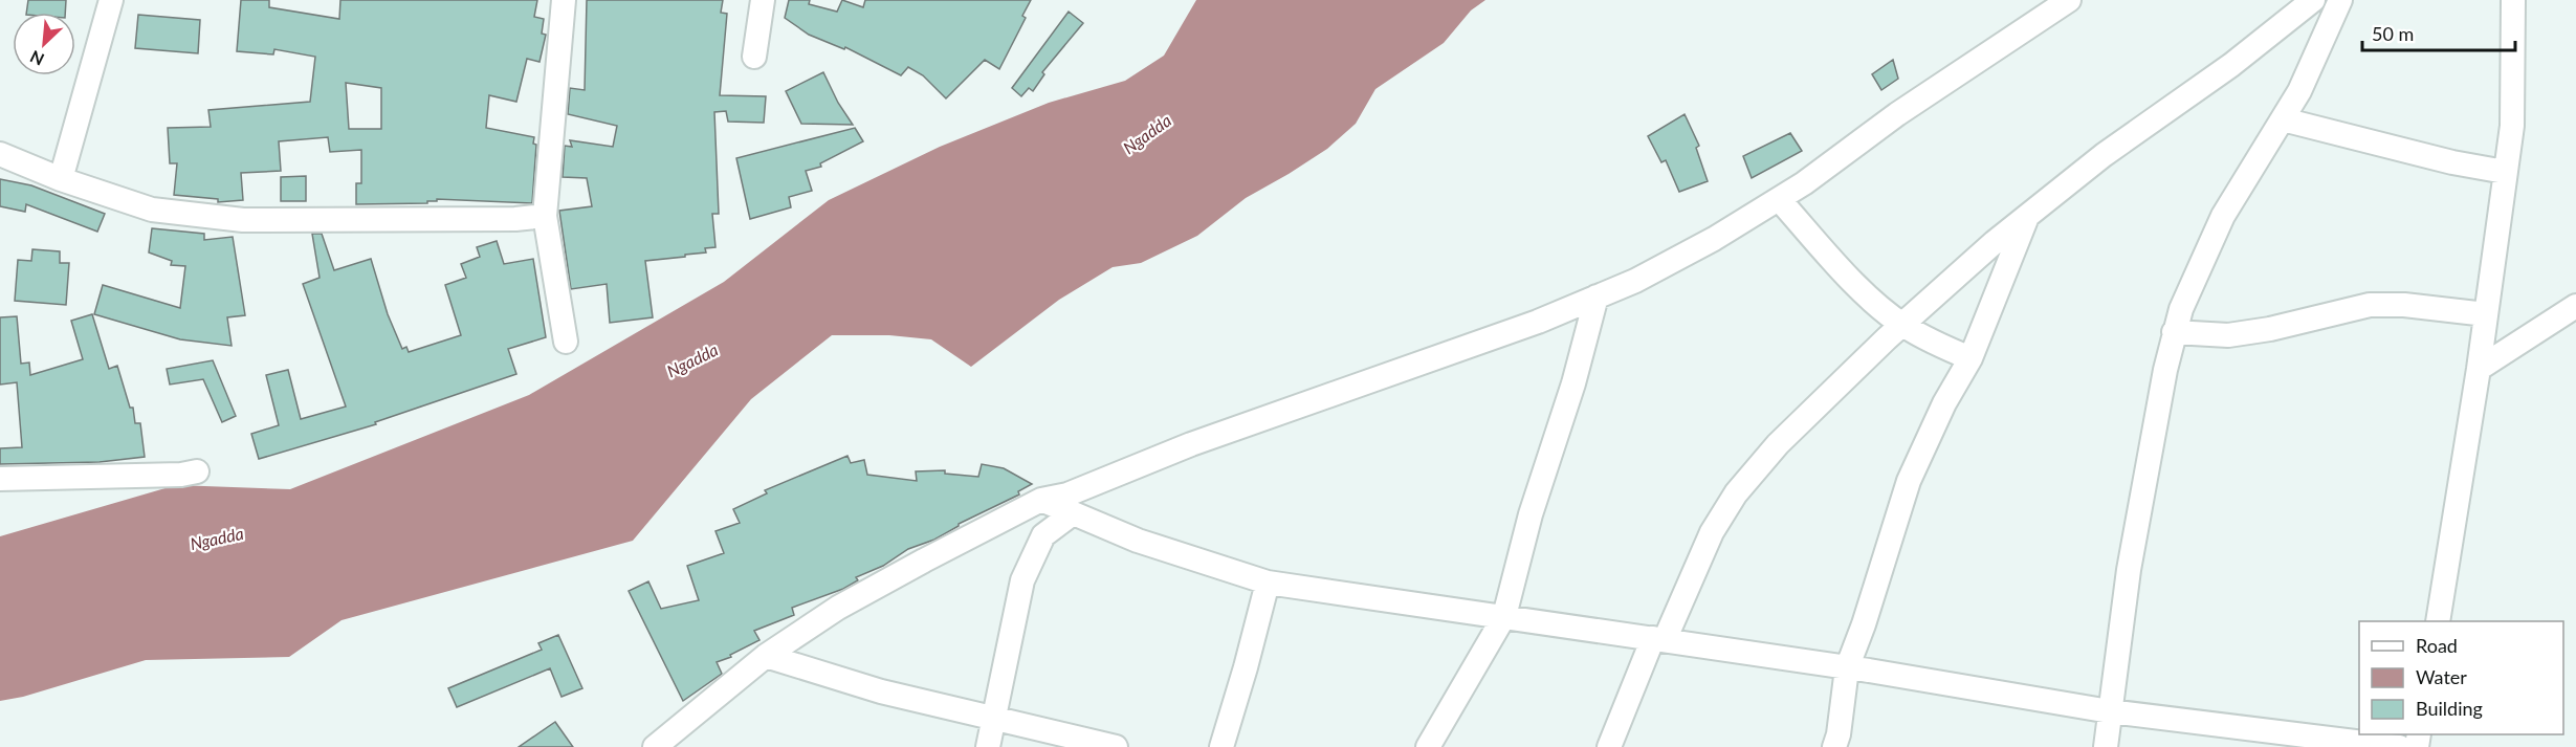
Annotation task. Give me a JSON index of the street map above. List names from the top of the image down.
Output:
{
  "water": ["Ngadda"],
  "legend": ["Road", "Water", "Building"],
  "scale_bar": "50 m",
  "north": "bottom left"
}
